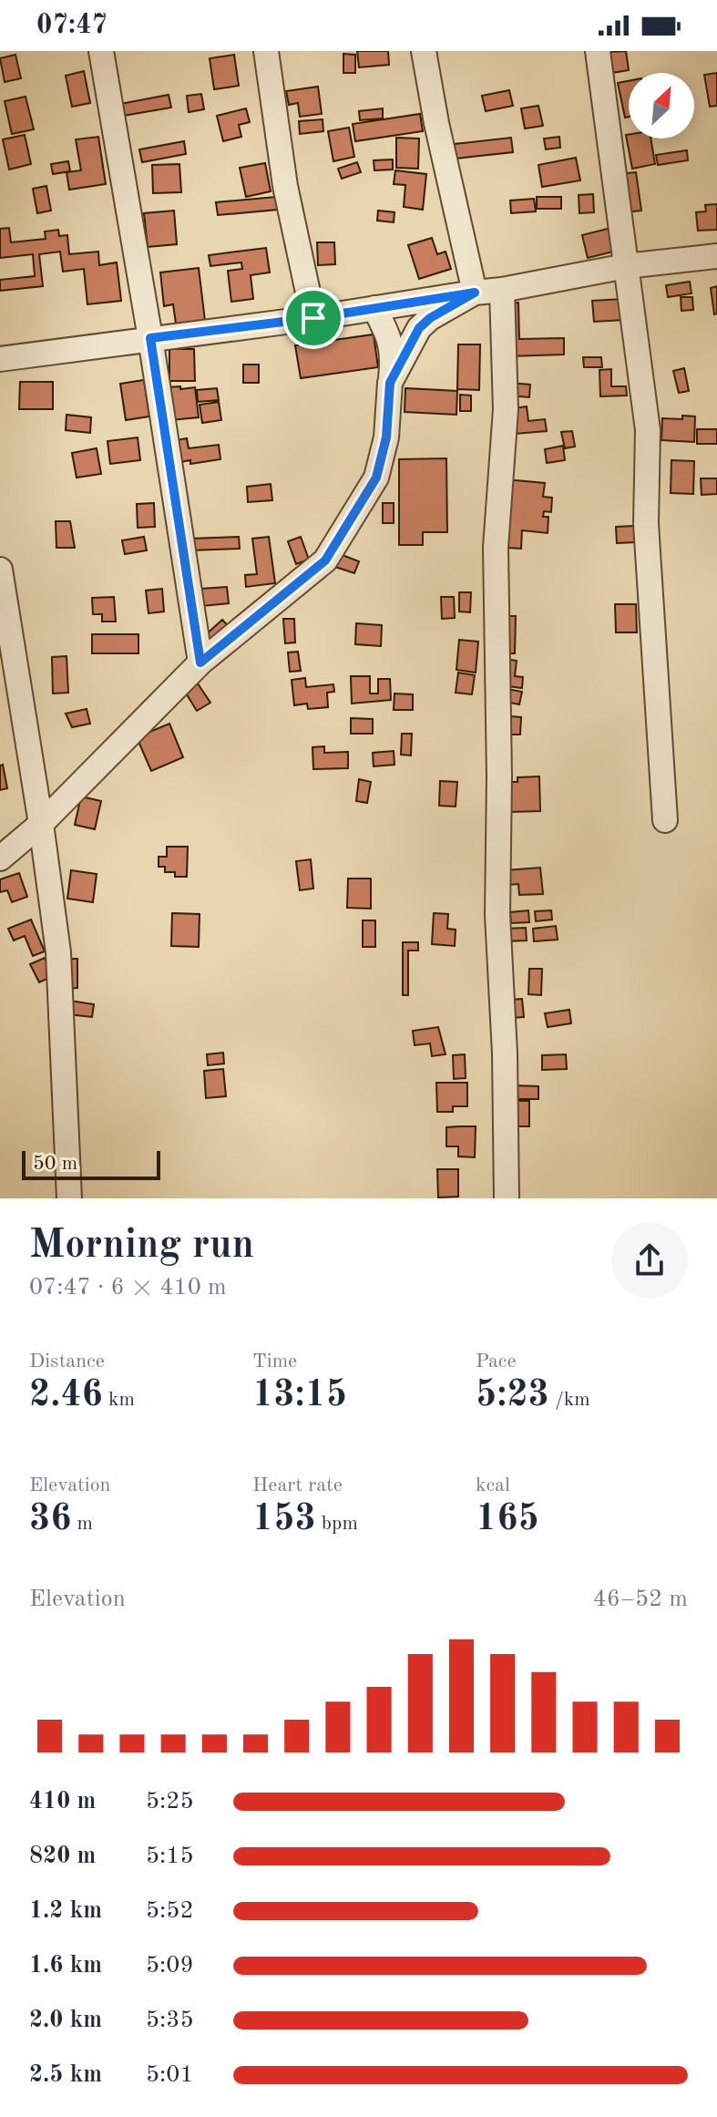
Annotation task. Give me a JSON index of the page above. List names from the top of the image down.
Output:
{
  "scale_bar": "50 m",
  "north": "top right",
  "page": {
    "status": "07:47",
    "scale": "50 m",
    "heading": ["Morning run", "07:47 · 6 × 410 m"],
    "stats": [
      ["Distance", "2.46 km"],
      ["Time", "13:15"],
      ["Pace", "5:23 /km"],
      ["Elevation", "36 m"],
      ["Heart rate", "153 bpm"],
      ["kcal", "165"]
    ],
    "chart": ["Elevation", "46–52 m"],
    "list": [
      {
        "name": "410 m",
        "note": "5:25"
      },
      {
        "name": "820 m",
        "note": "5:15"
      },
      {
        "name": "1.2 km",
        "note": "5:52"
      },
      {
        "name": "1.6 km",
        "note": "5:09"
      },
      {
        "name": "2.0 km",
        "note": "5:35"
      },
      {
        "name": "2.5 km",
        "note": "5:01"
      }
    ]
  }
}
